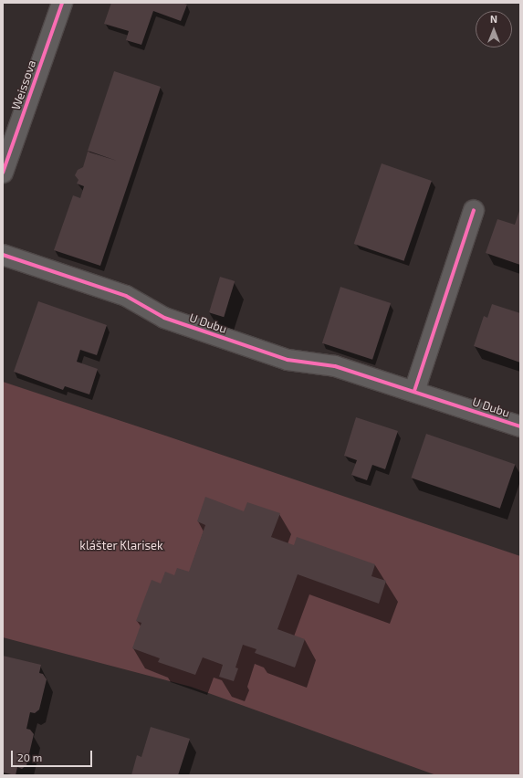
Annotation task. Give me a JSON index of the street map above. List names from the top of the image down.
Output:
{
  "streets": {
    "street": ["Weissova", "U Dubu"]
  },
  "parks": ["klášter Klarisek"],
  "scale_bar": "20 m",
  "north": "top"
}
